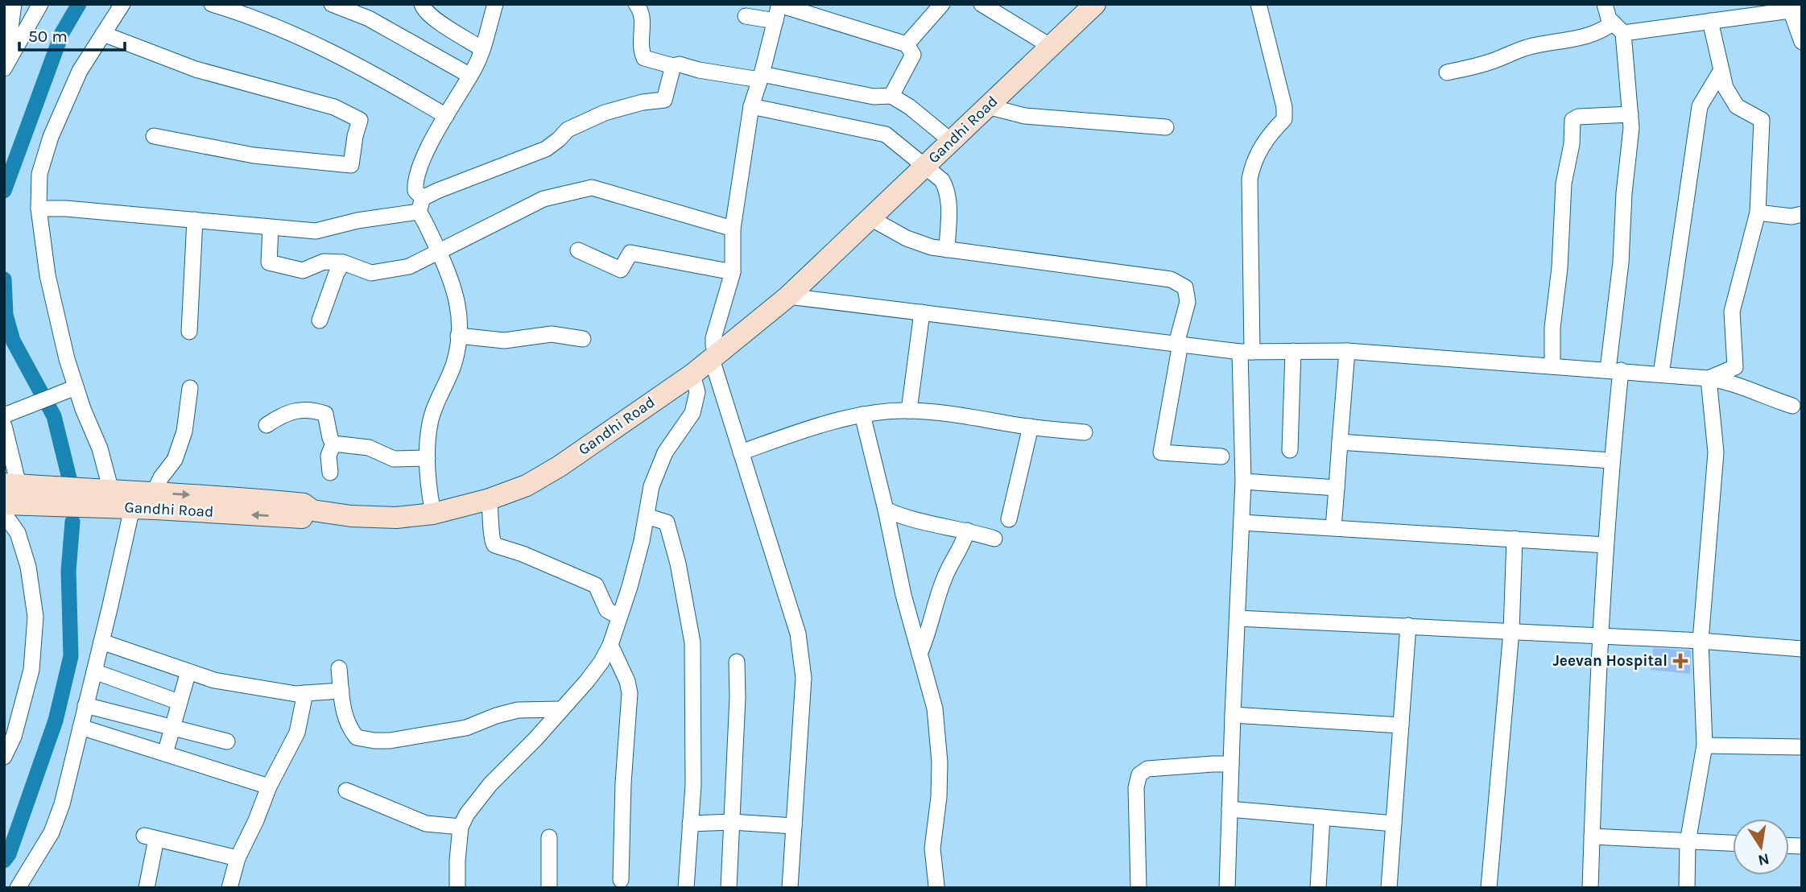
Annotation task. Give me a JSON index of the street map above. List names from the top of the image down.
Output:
{
  "streets": {
    "main road": ["Gandhi Road"]
  },
  "places": {
    "health": ["Jeevan Hospital"]
  },
  "scale_bar": "50 m",
  "north": "bottom"
}
